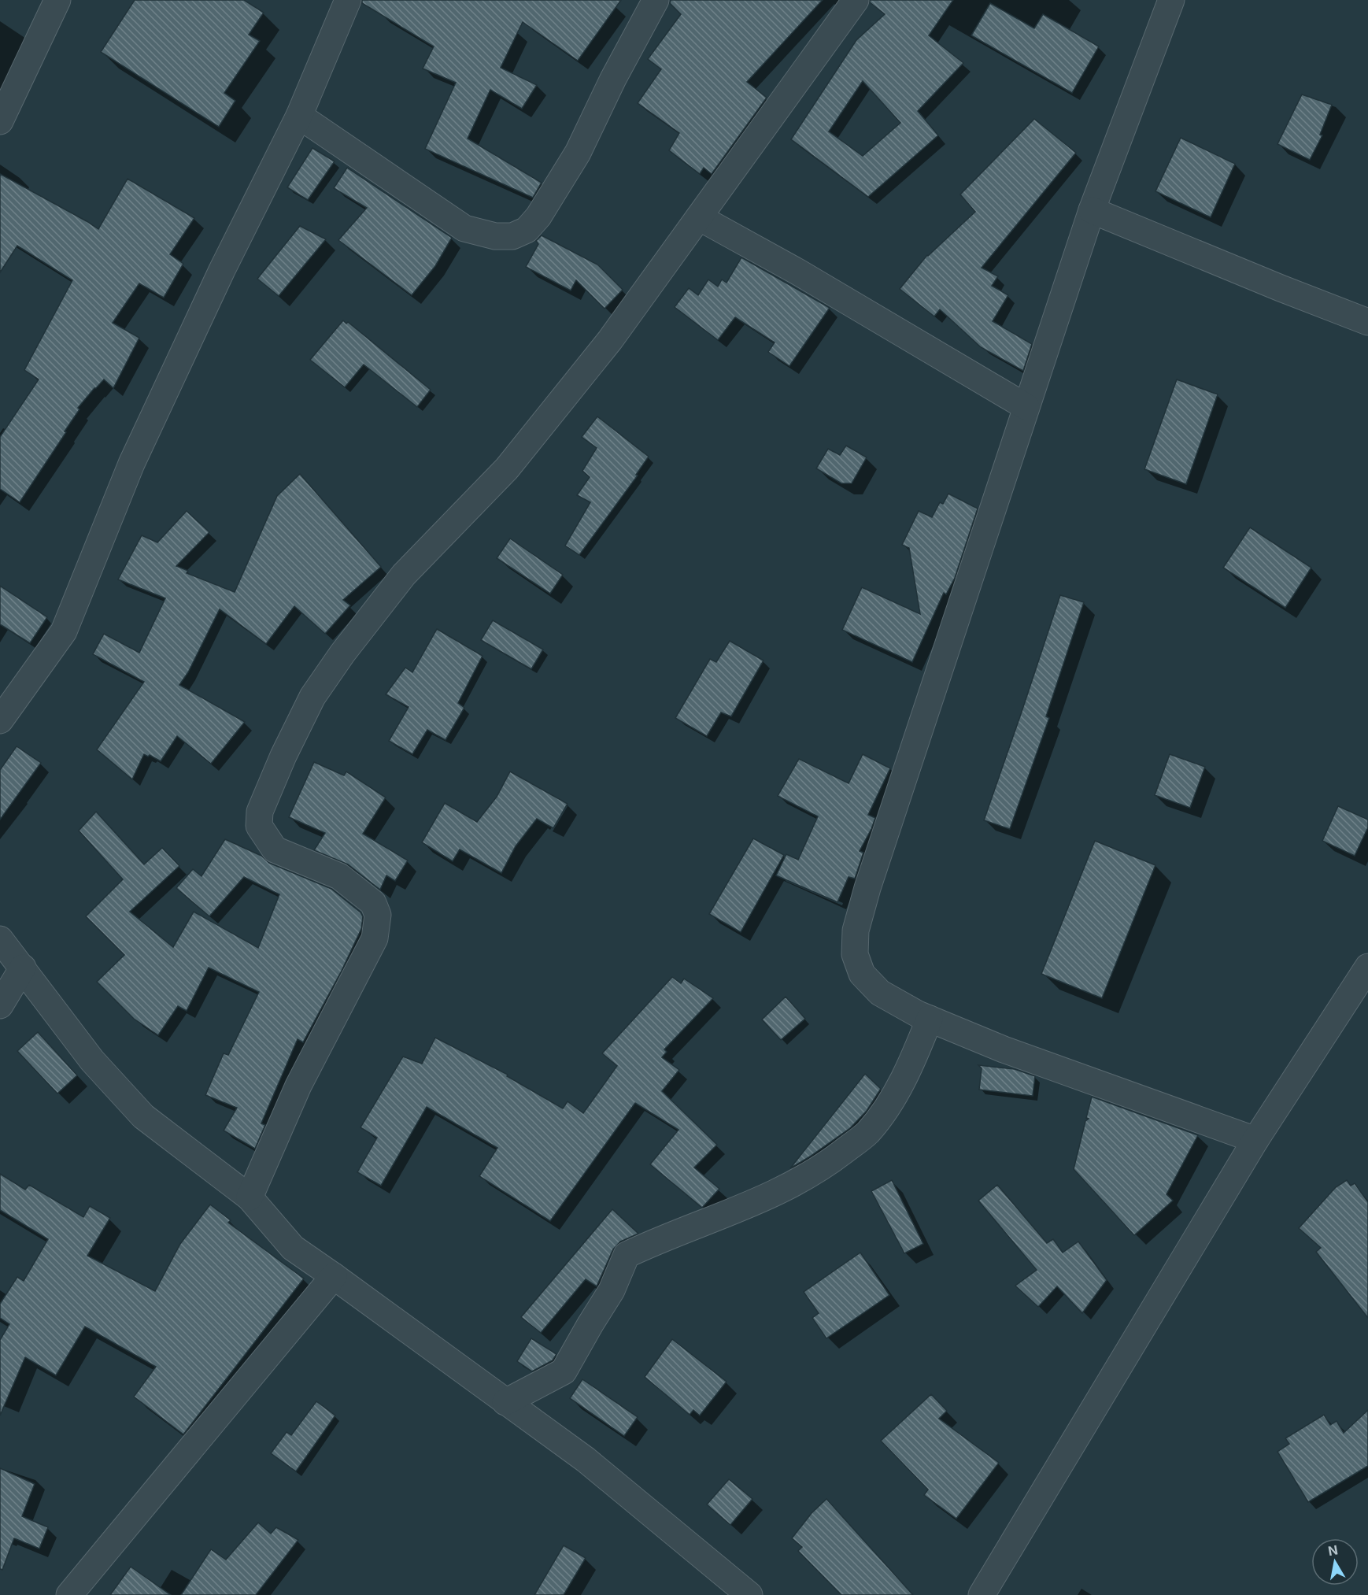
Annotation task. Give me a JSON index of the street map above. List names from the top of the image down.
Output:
{
  "north": "top"
}
